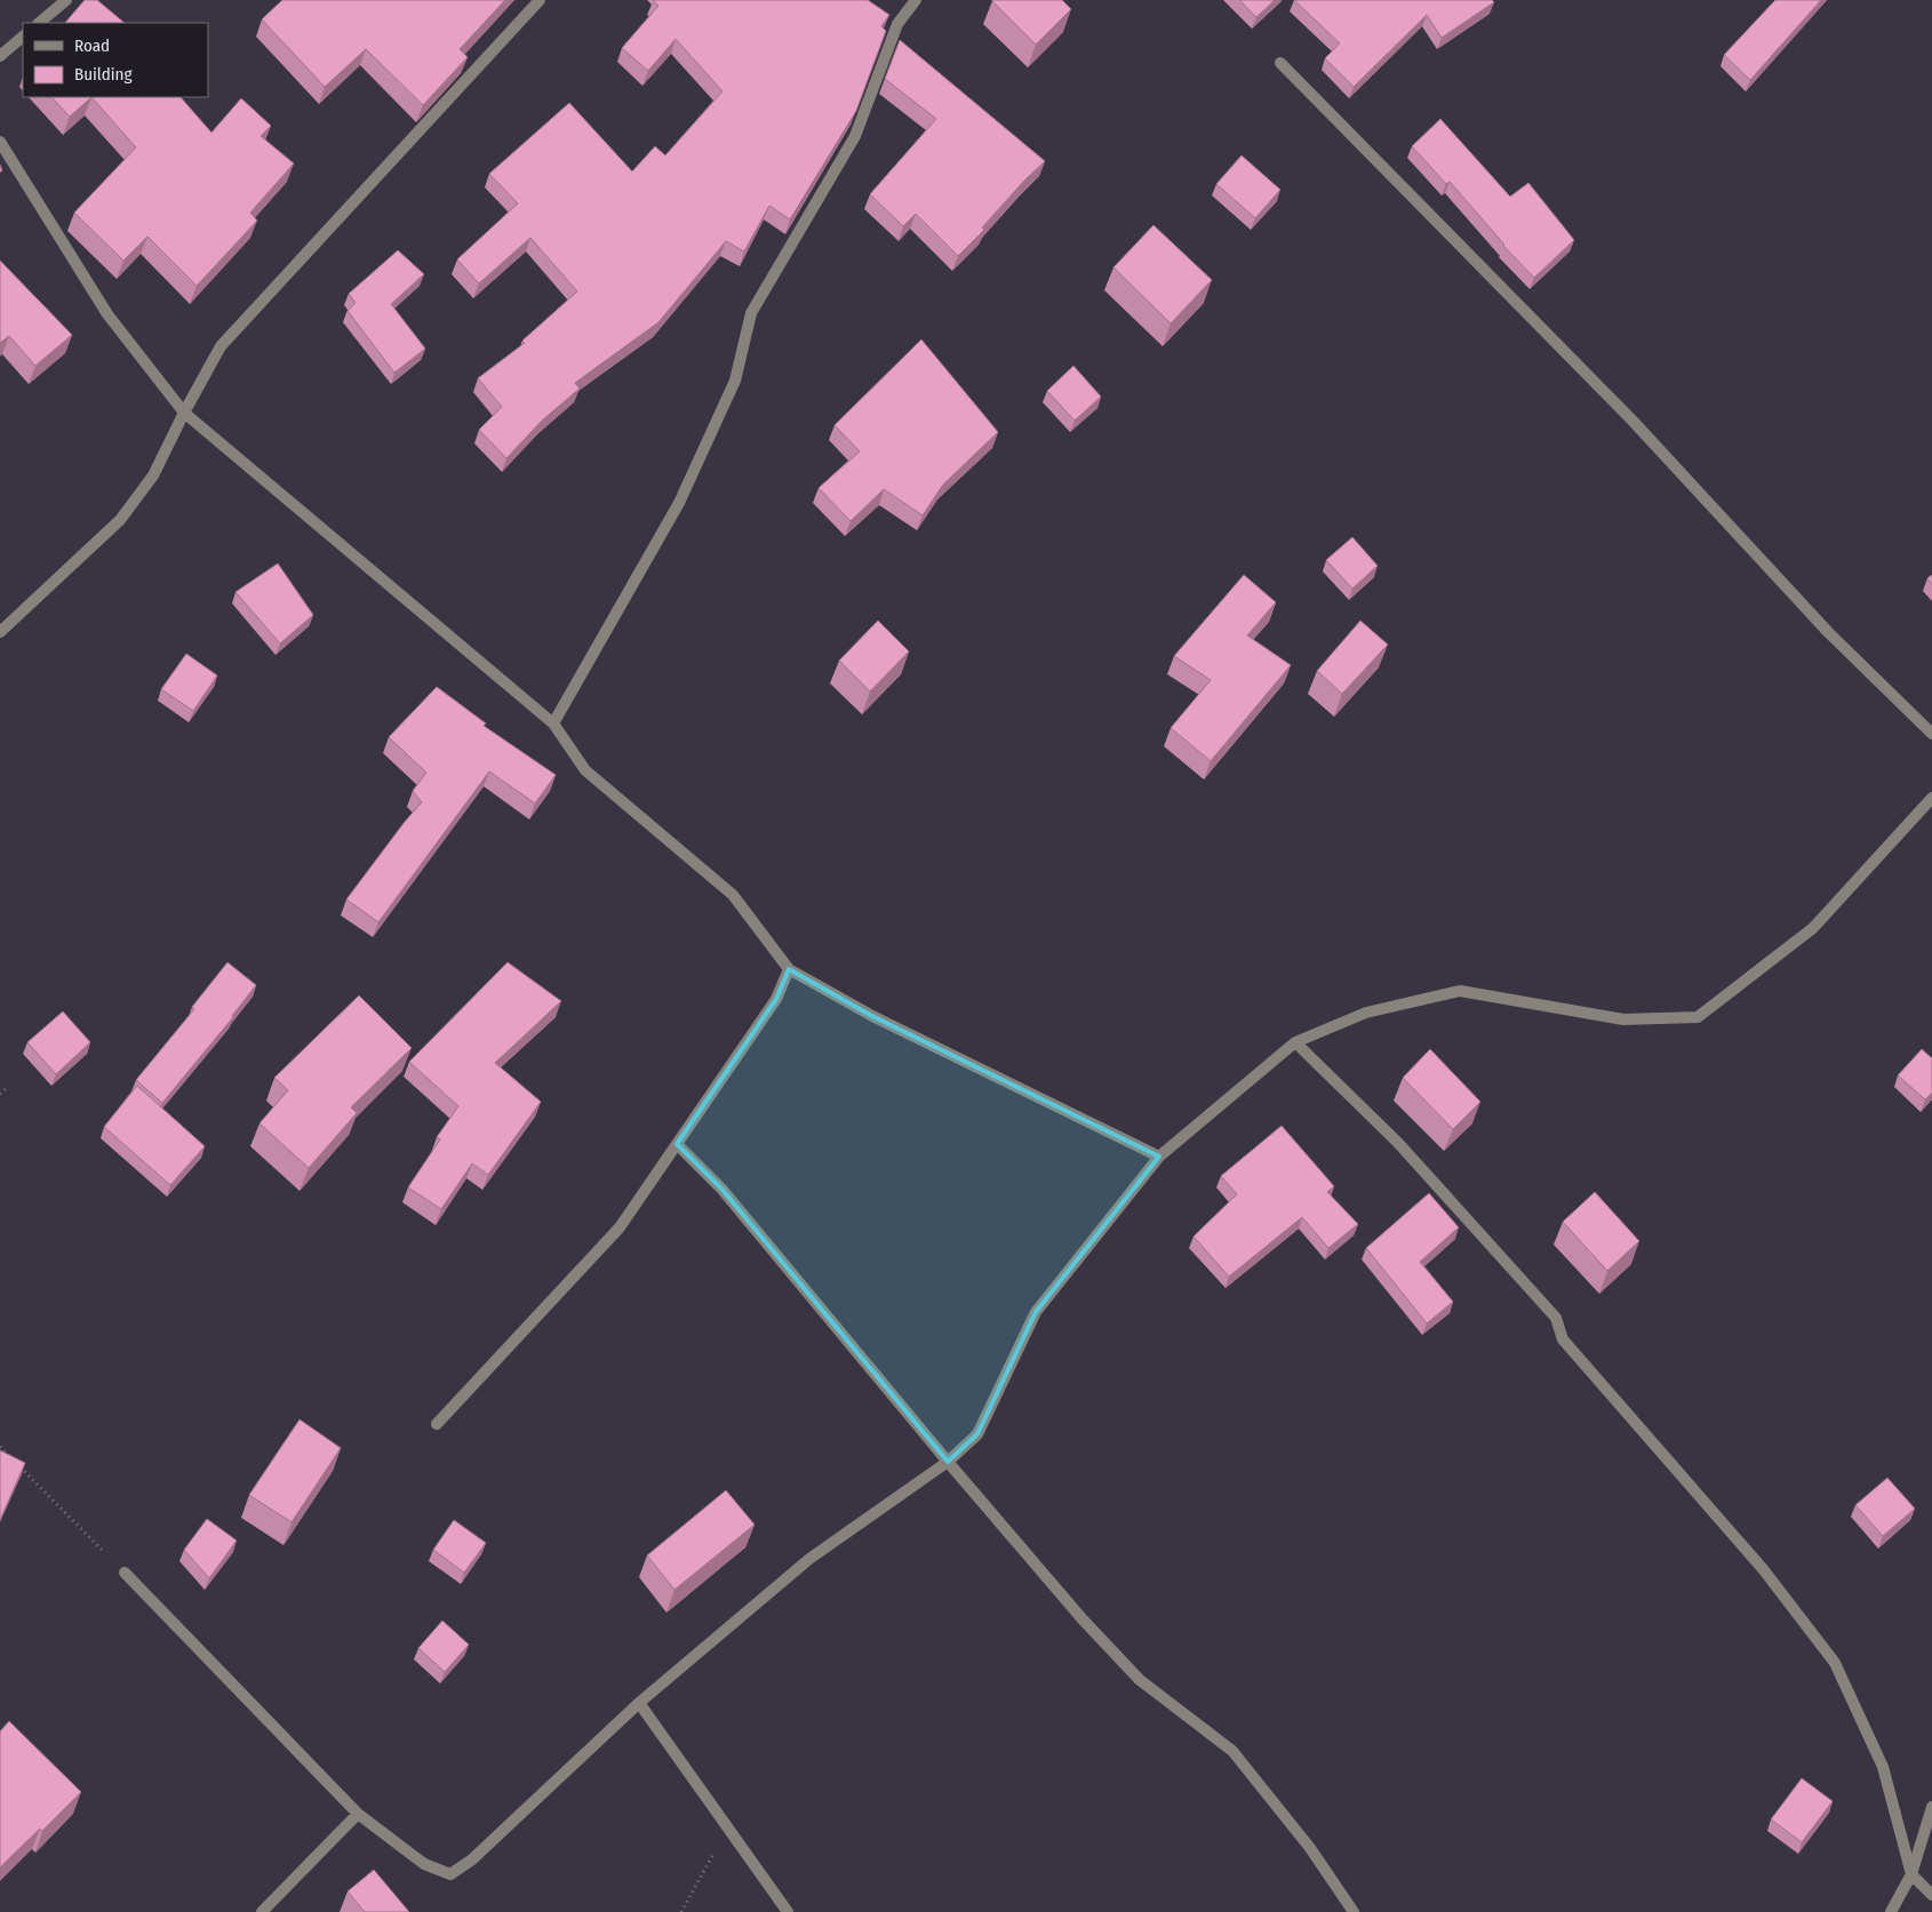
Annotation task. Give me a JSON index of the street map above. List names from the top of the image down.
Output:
{
  "legend": ["Road", "Building"]
}
